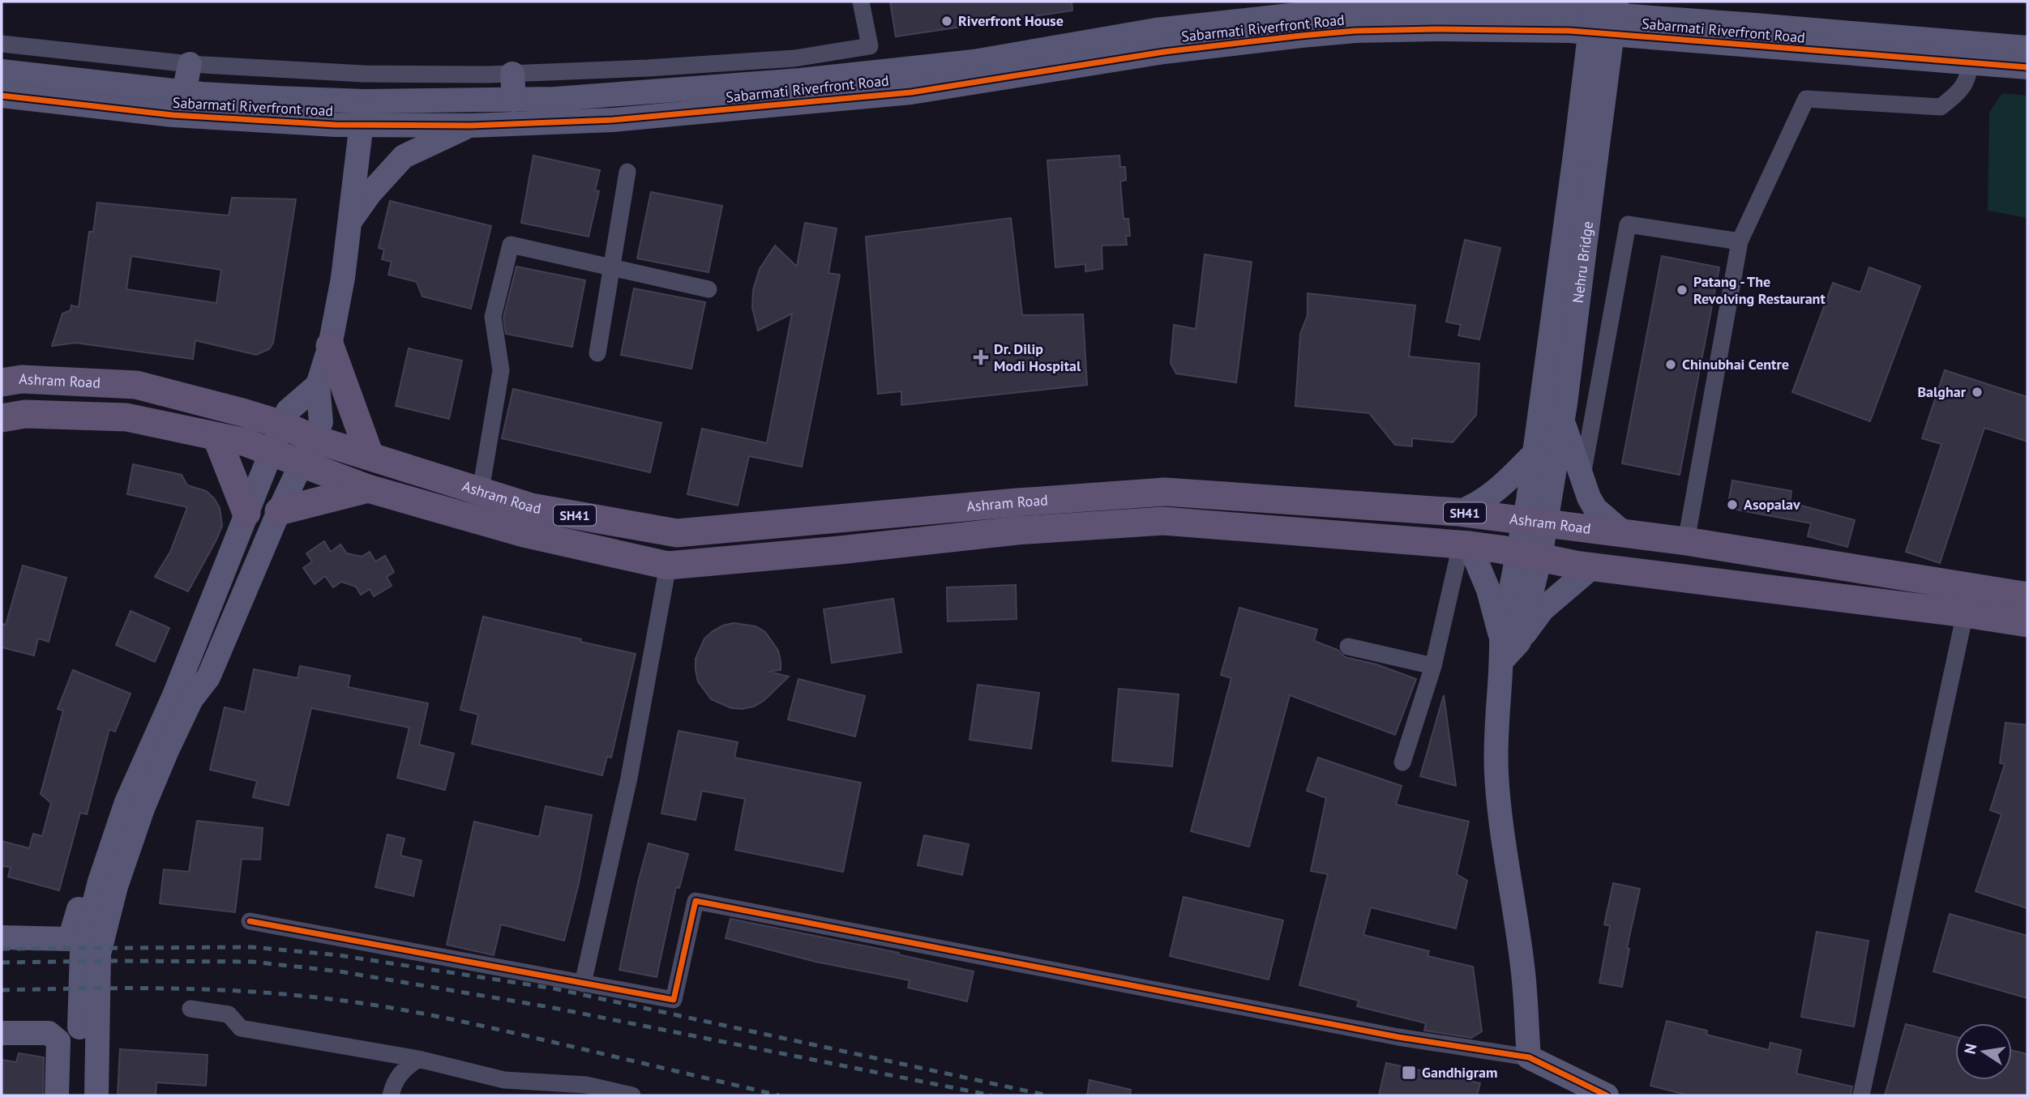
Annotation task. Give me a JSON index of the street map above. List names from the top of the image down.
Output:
{
  "streets": {
    "main road": ["Ashram Road", "SH41"],
    "street": ["Sabarmati Riverfront Road", "Sabarmati Riverfront road", "Nehru Bridge"]
  },
  "crossings": [
    ["Sabarmati Riverfront Road", "Sabarmati Riverfront road"],
    ["Nehru Bridge", "Ashram Road"]
  ],
  "places": {
    "other": [
      "Riverfront House",
      "Patang - The Revolving Restaurant",
      "Chinubhai Centre",
      "Balghar",
      "Asopalav"
    ],
    "health": ["Dr. Dilip Modi Hospital"],
    "transit": ["Gandhigram"]
  },
  "north": "left"
}
